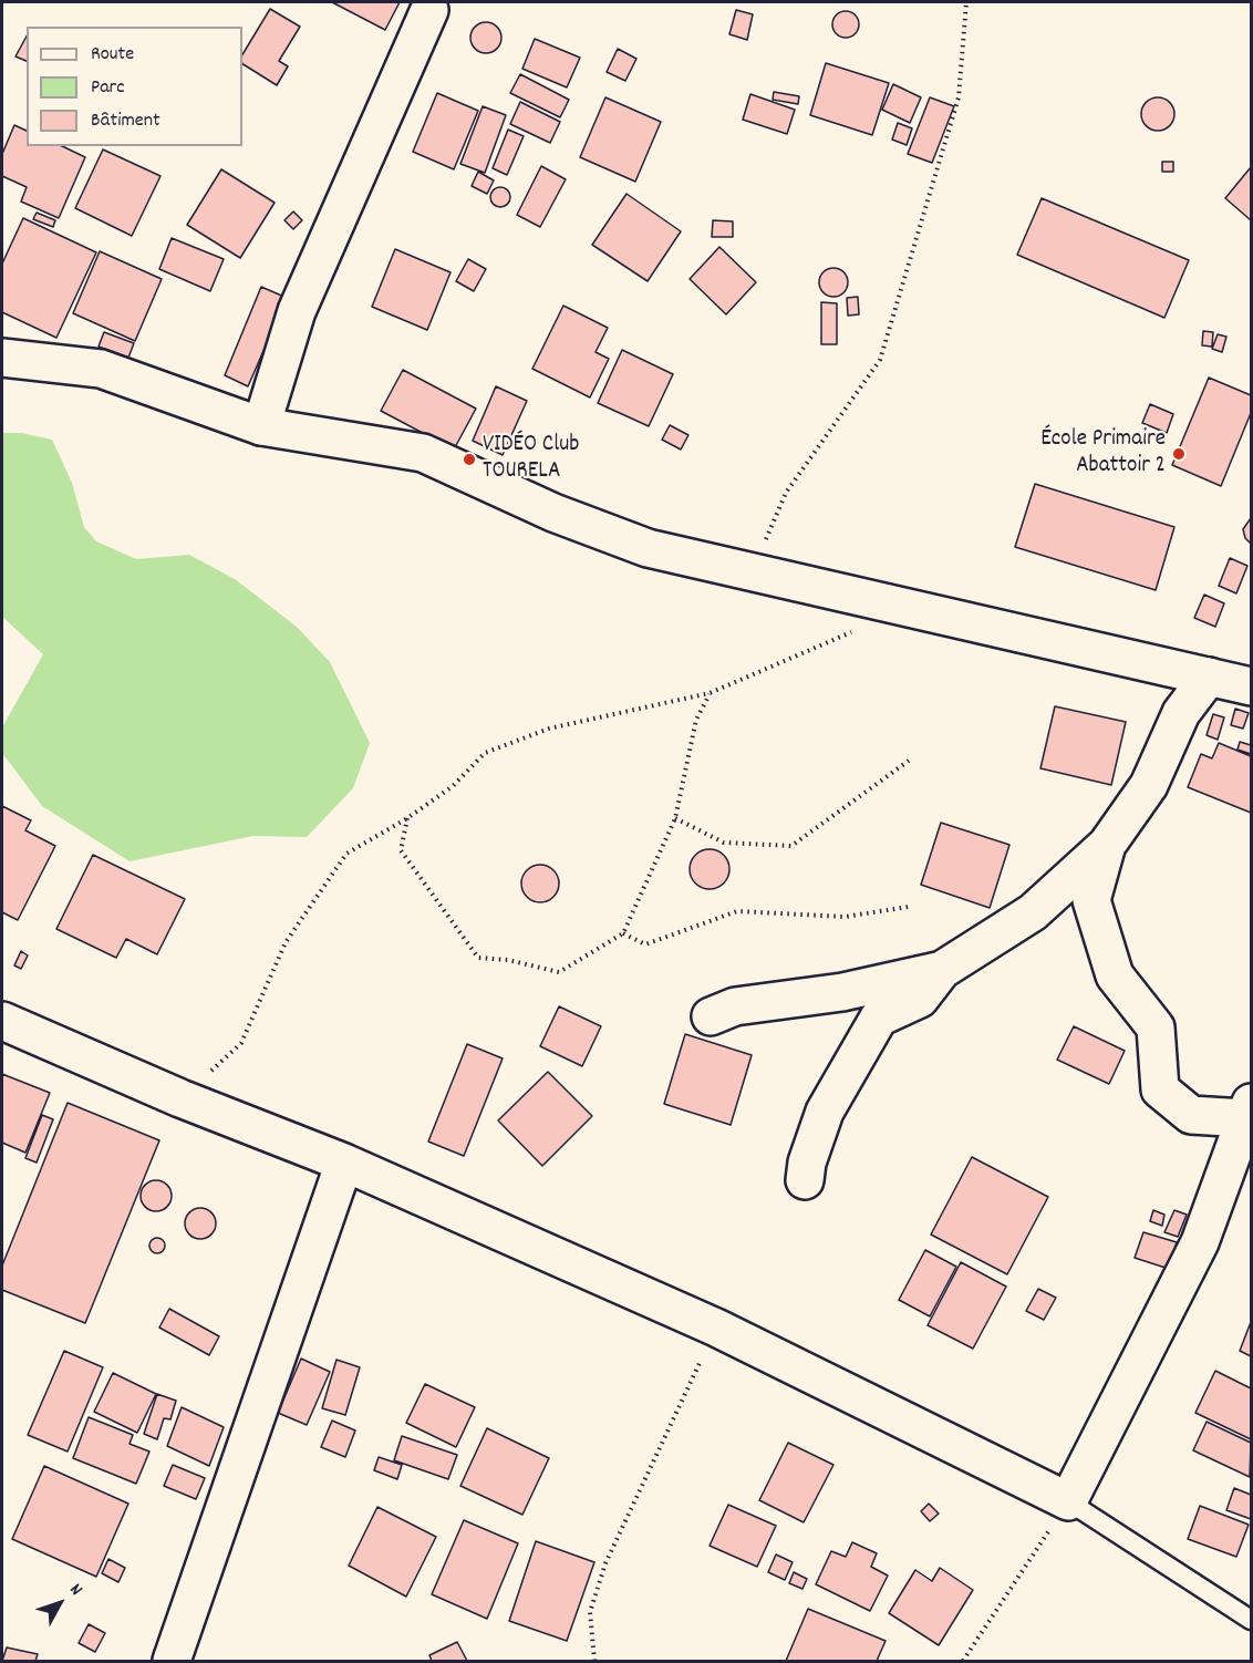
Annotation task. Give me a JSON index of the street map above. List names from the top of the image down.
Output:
{
  "places": ["École Primaire Abattoir 2", "VIDÉO Club TOURELA"],
  "legend": ["Route", "Parc", "Bâtiment"],
  "north": "top right"
}
